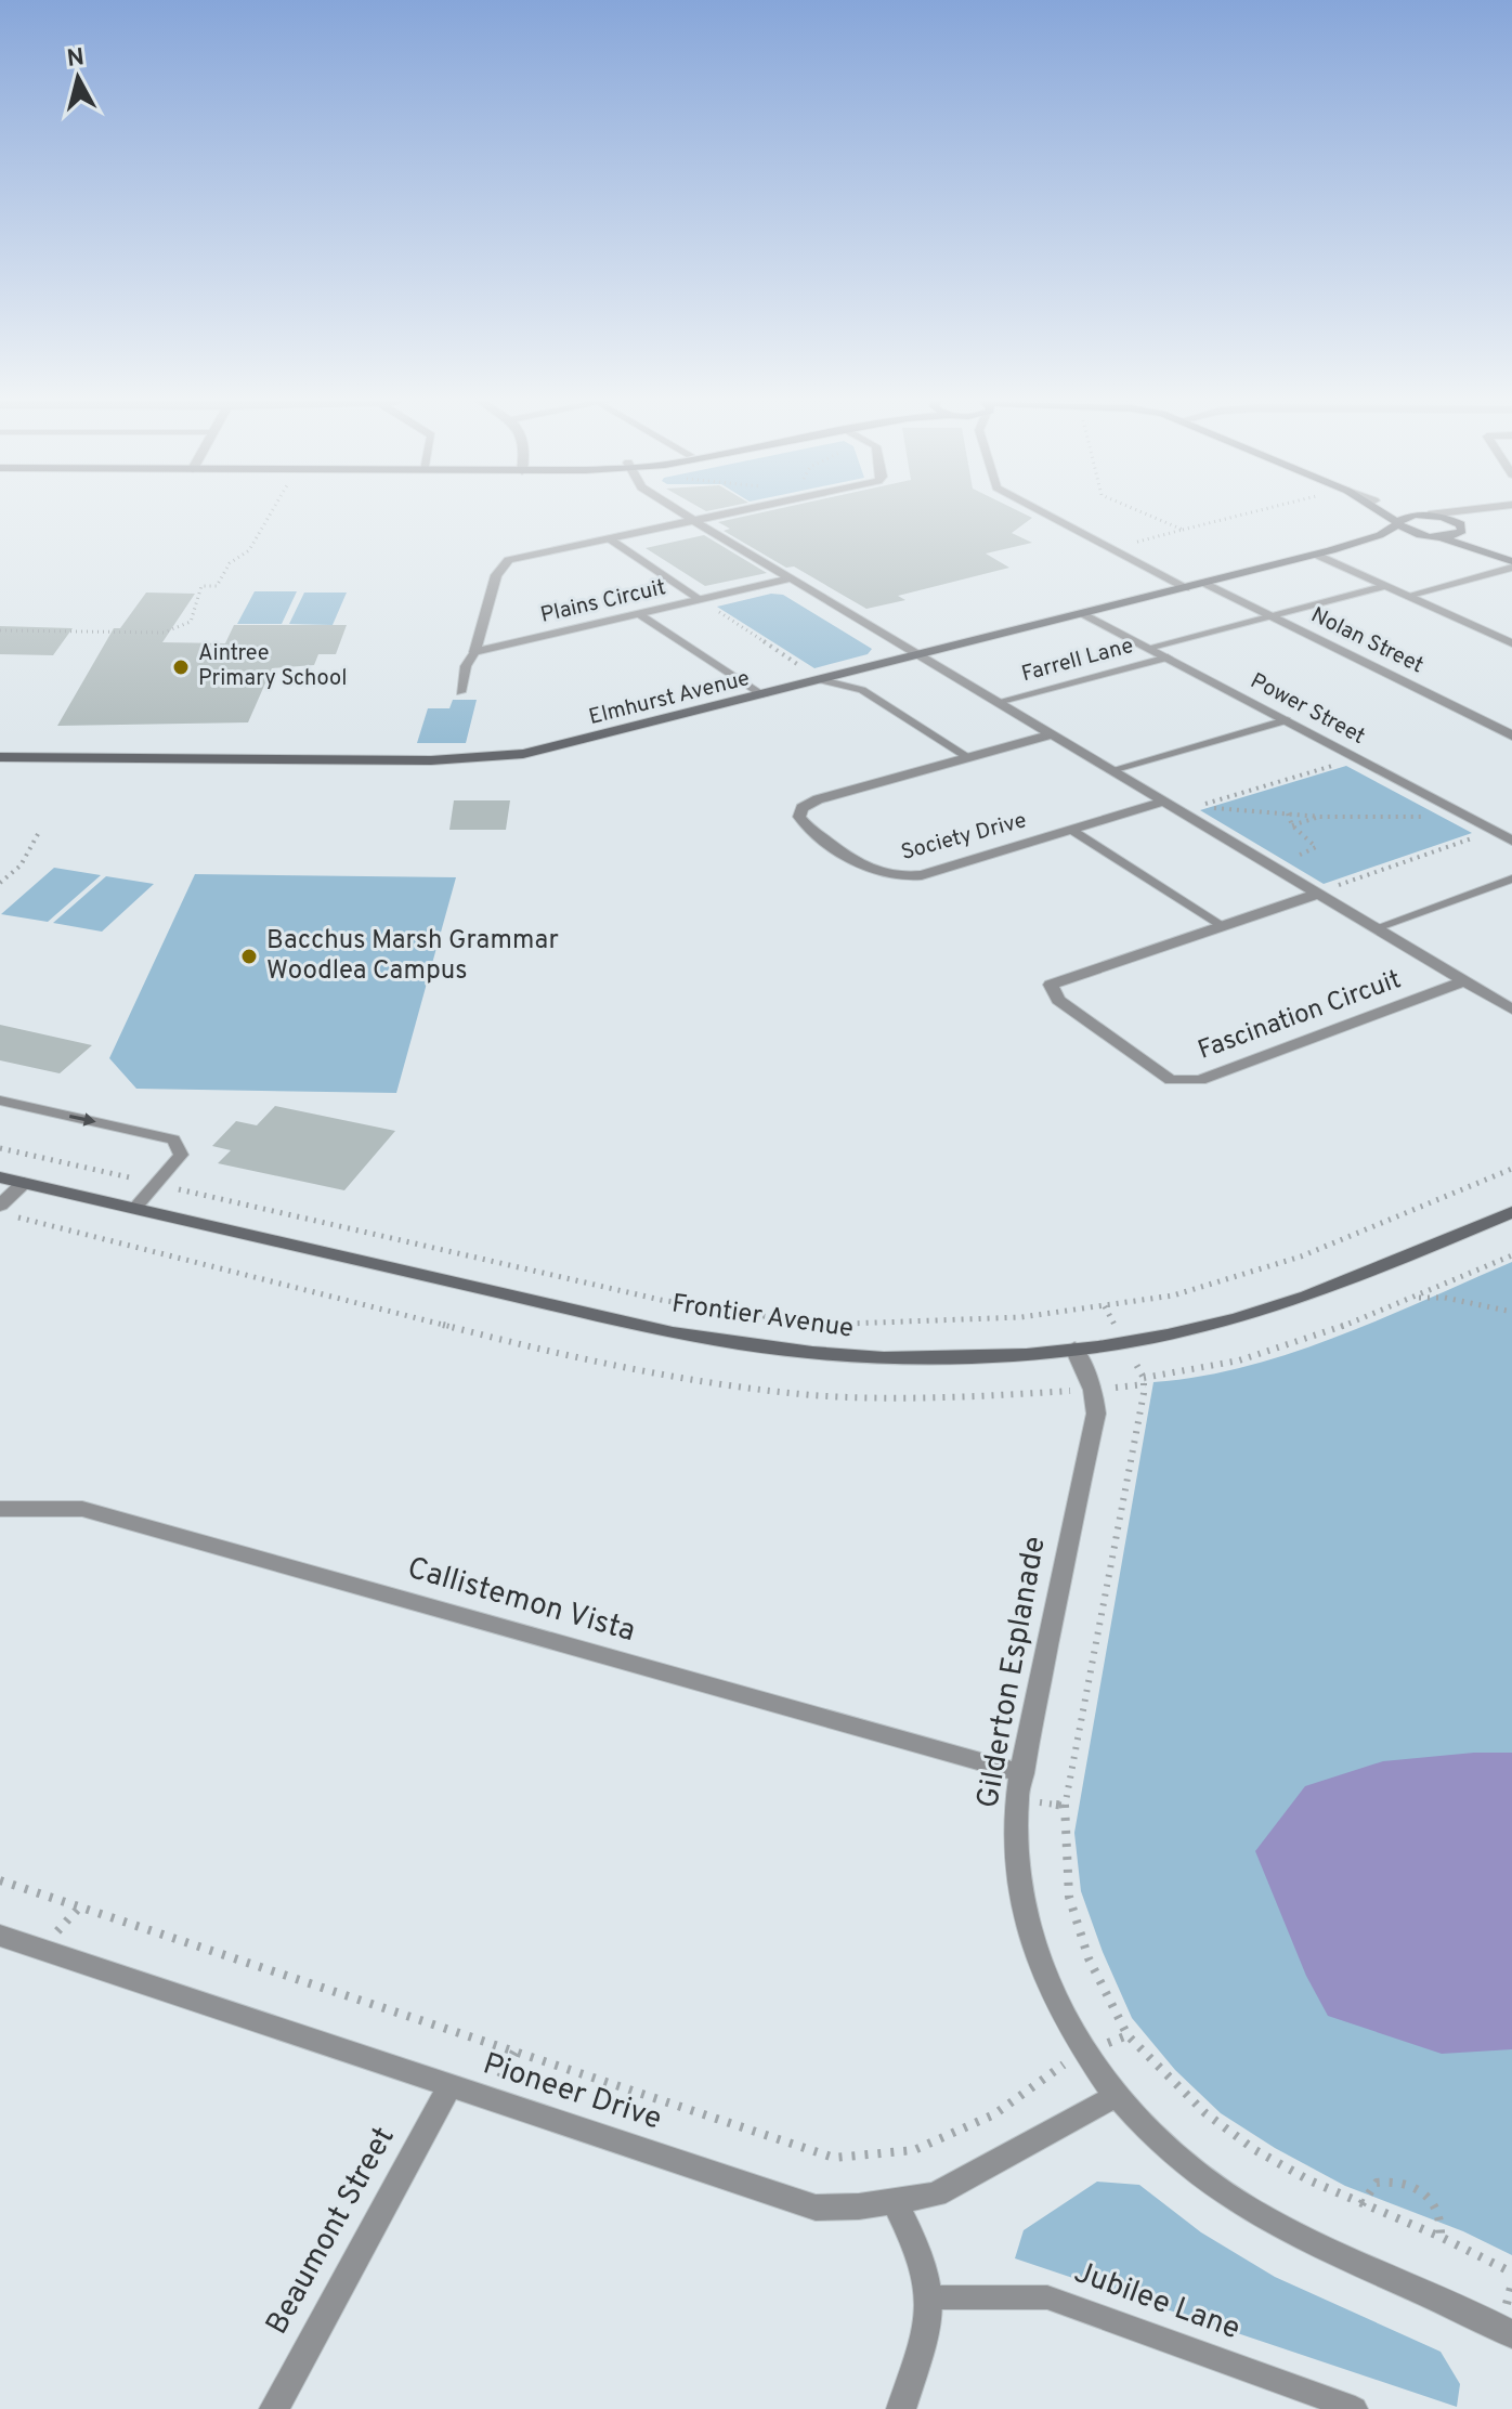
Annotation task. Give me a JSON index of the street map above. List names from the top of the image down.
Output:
{
  "streets": {
    "street": [
      "Plains Circuit",
      "Nolan Street",
      "Elmhurst Avenue",
      "Power Street",
      "Society Drive",
      "Fascination Circuit",
      "Frontier Avenue",
      "Callistemon Vista",
      "Gilderton Esplanade",
      "Pioneer Drive",
      "Beaumont Street"
    ],
    "lane": ["Farrell Lane", "Jubilee Lane"]
  },
  "crossings": [
    ["Nolan Street", "Elmhurst Avenue"],
    ["Farrell Lane", "Power Street"],
    ["Elmhurst Avenue", "Power Street"],
    ["Frontier Avenue", "Gilderton Esplanade"],
    ["Callistemon Vista", "Gilderton Esplanade"],
    ["Gilderton Esplanade", "Pioneer Drive"],
    ["Pioneer Drive", "Beaumont Street"]
  ],
  "places": ["Aintree Primary School", "Bacchus Marsh Grammar Woodlea Campus"],
  "north": "top"
}
